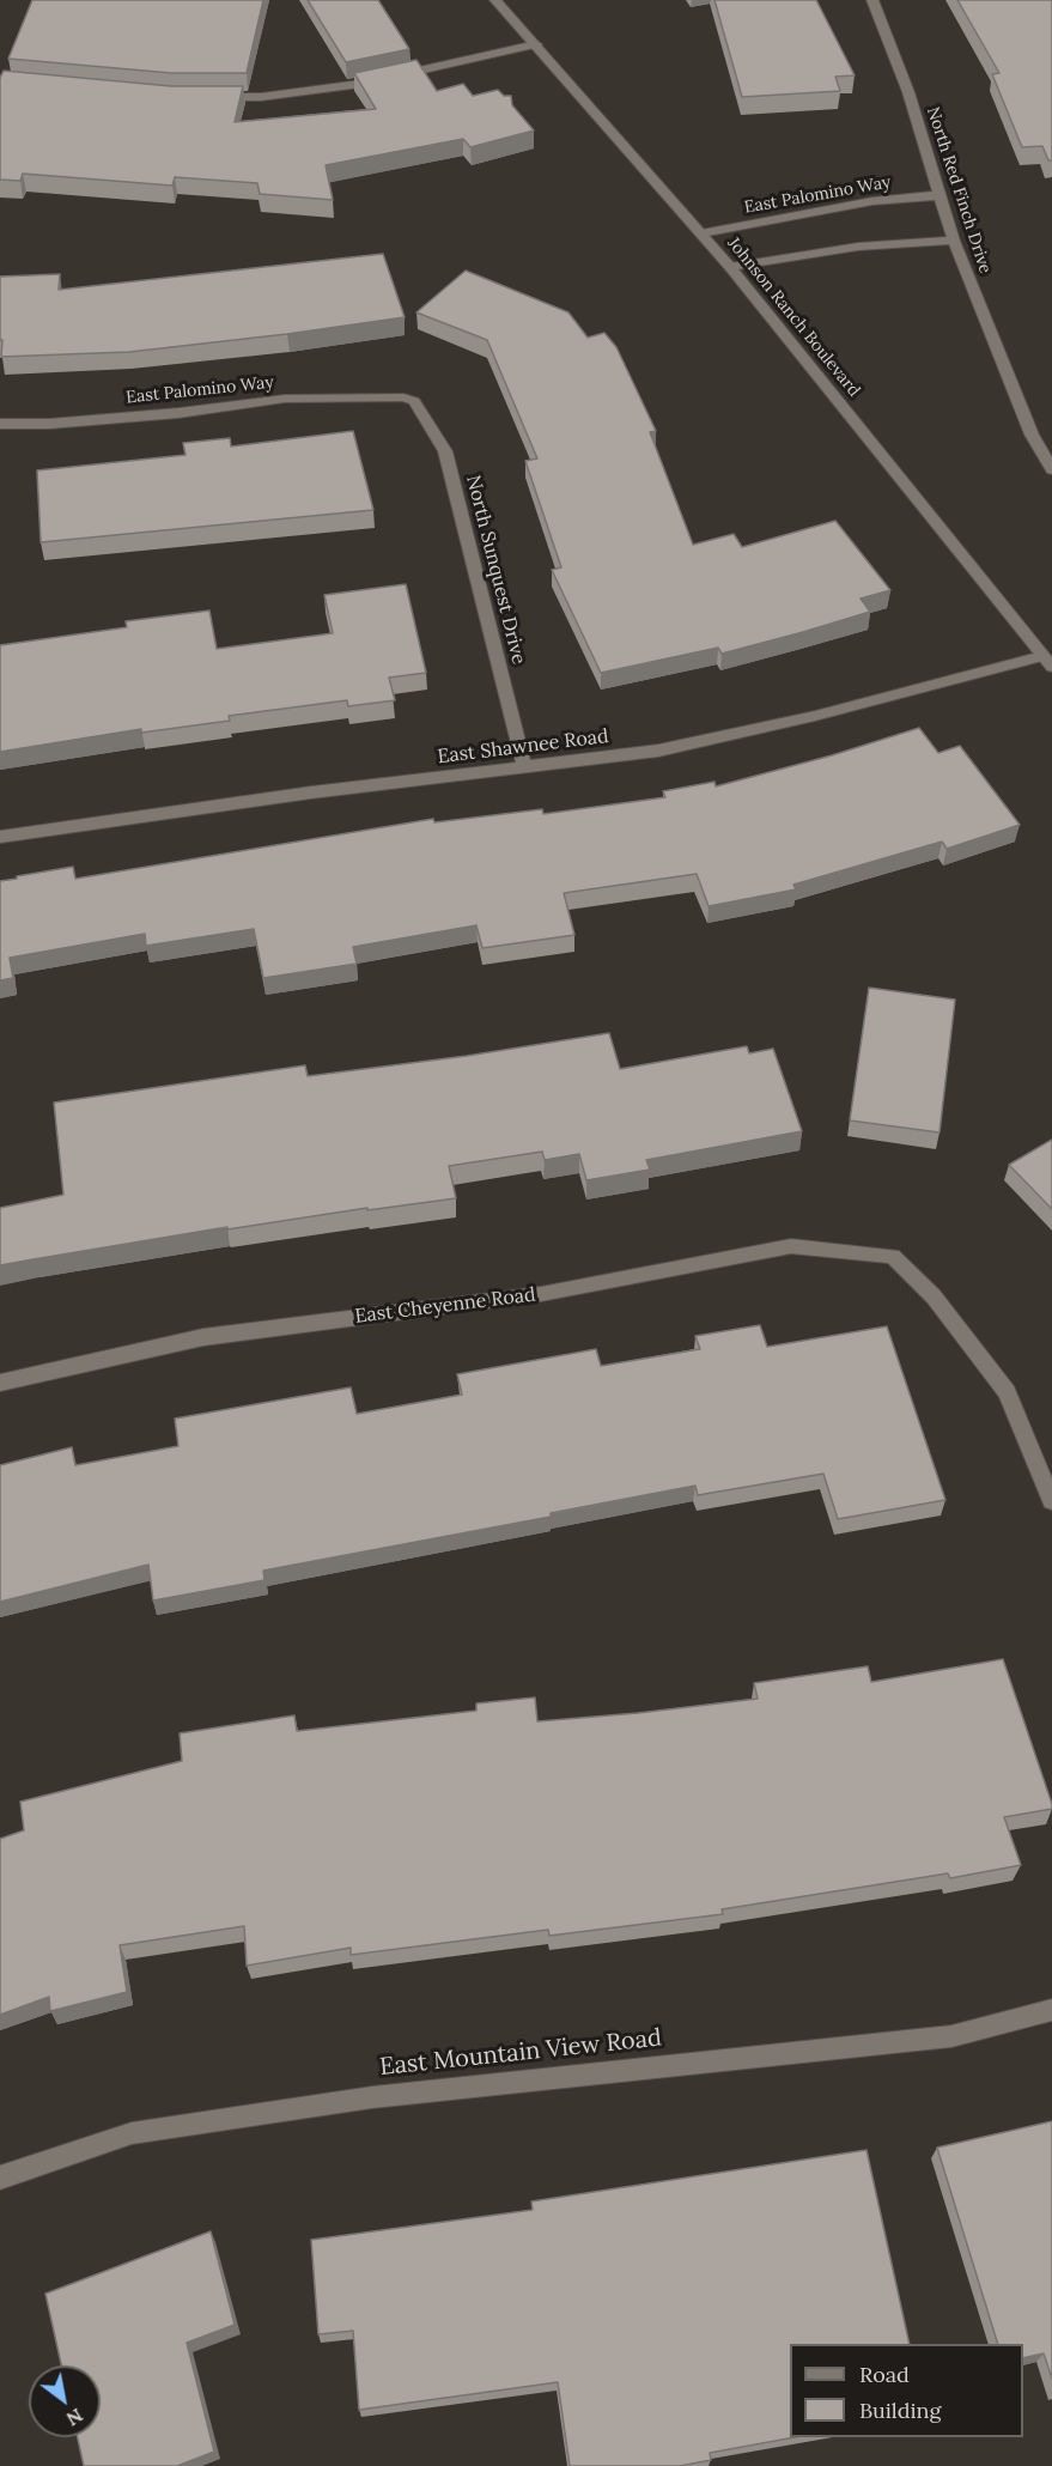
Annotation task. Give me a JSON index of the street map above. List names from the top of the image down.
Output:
{
  "streets": {
    "street": [
      "North Red Finch Drive",
      "East Palomino Way",
      "Johnson Ranch Boulevard",
      "North Sunquest Drive",
      "East Shawnee Road",
      "East Cheyenne Road",
      "East Mountain View Road"
    ]
  },
  "crossings": [
    ["North Red Finch Drive", "East Palomino Way"],
    ["East Palomino Way", "Johnson Ranch Boulevard"],
    ["East Palomino Way", "North Sunquest Drive"],
    ["Johnson Ranch Boulevard", "East Shawnee Road"],
    ["North Sunquest Drive", "East Shawnee Road"]
  ],
  "legend": ["Road", "Building"],
  "north": "bottom right"
}
